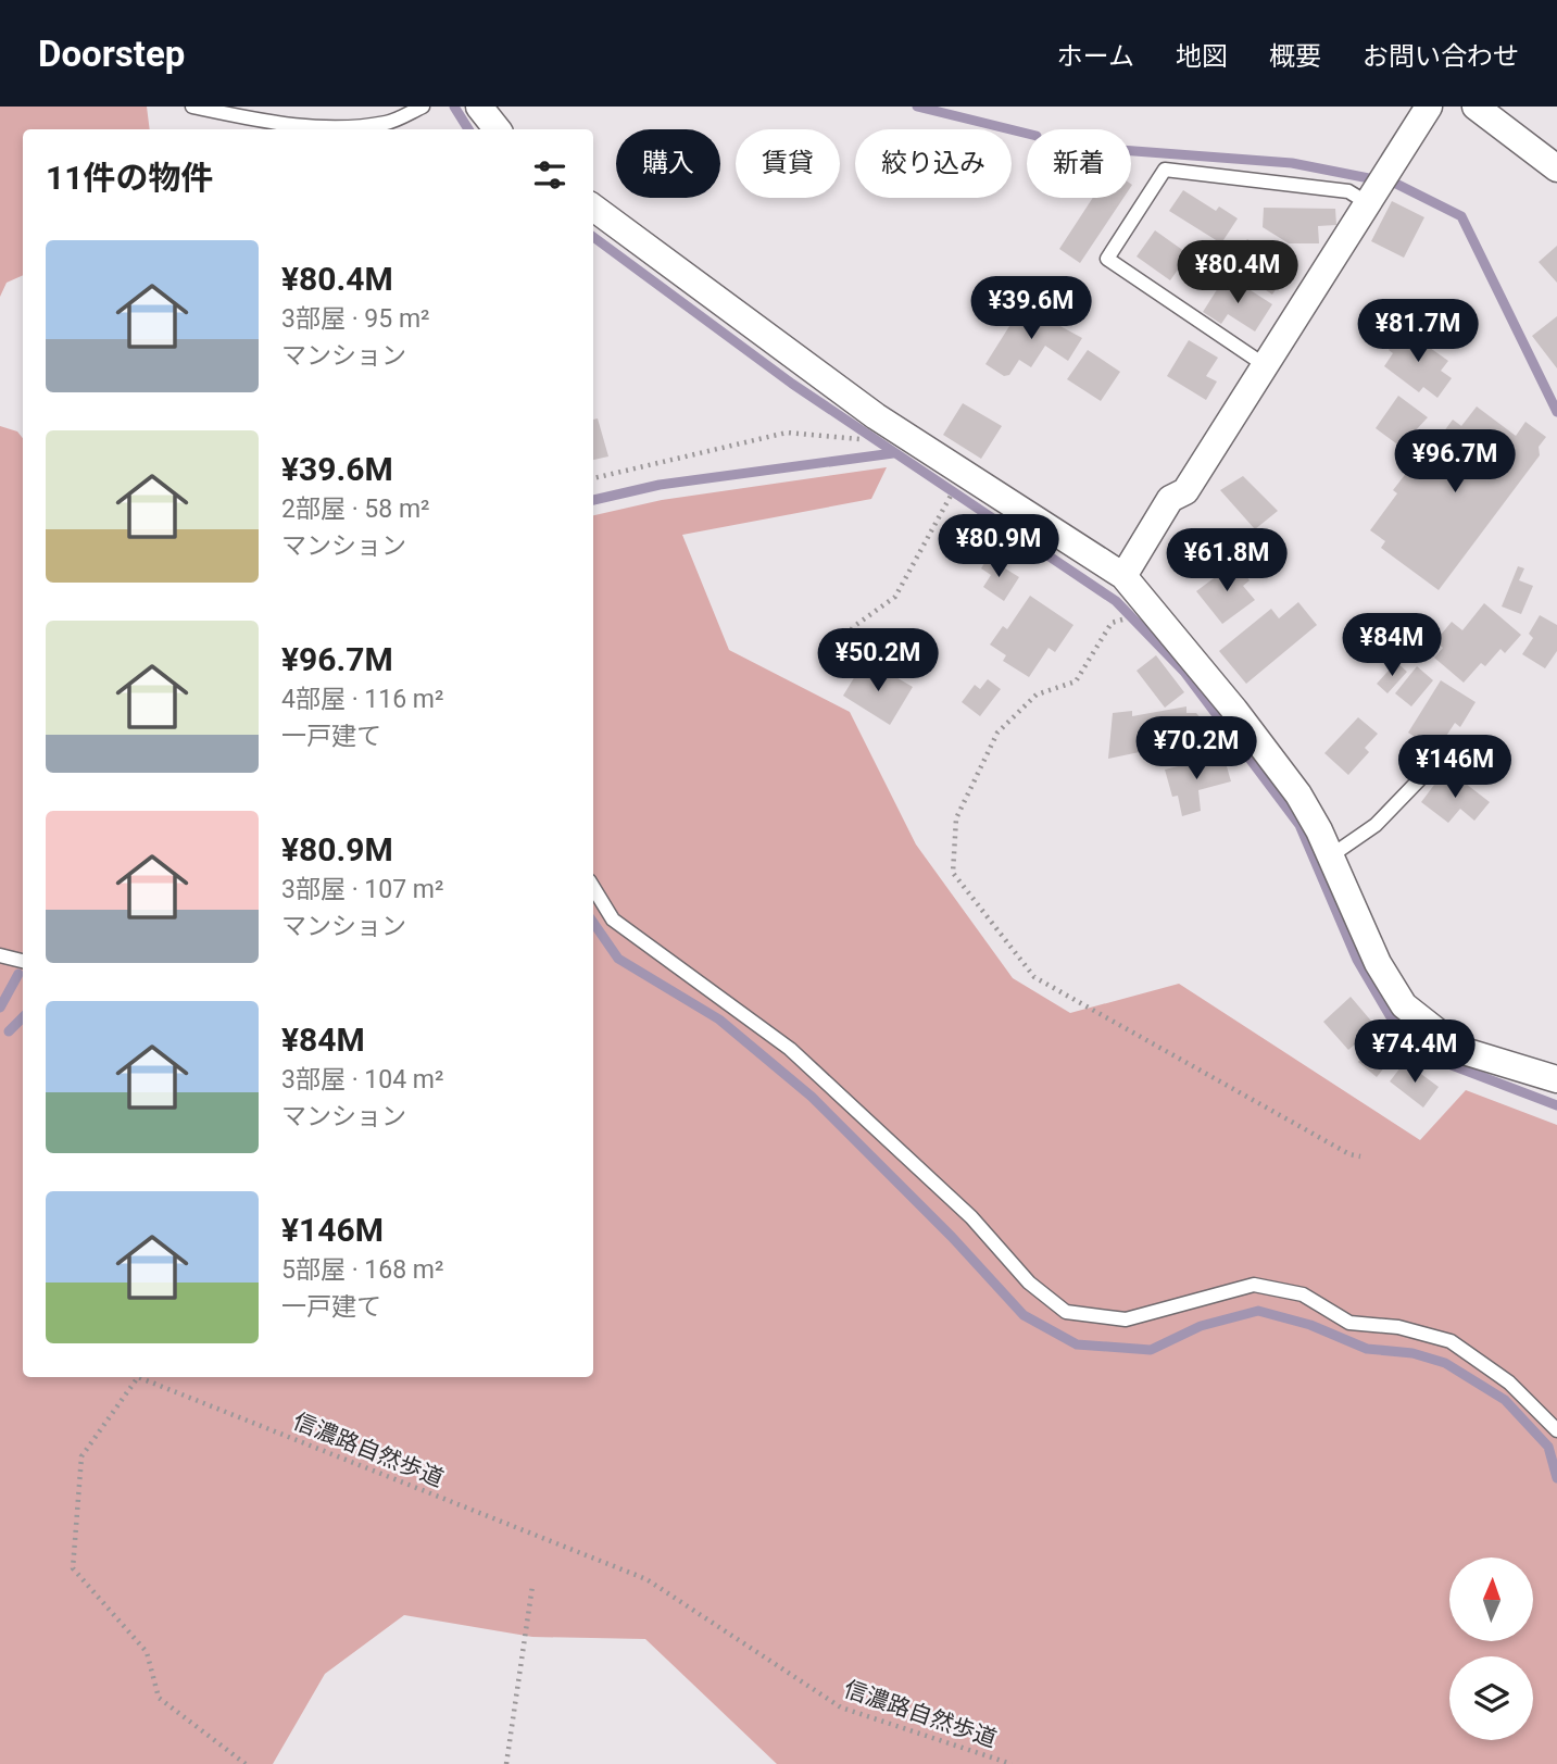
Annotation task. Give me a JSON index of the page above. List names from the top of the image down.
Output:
{
  "streets": {
    "path": ["信濃路自然歩道"]
  },
  "north": "top",
  "page": {
    "header": "Doorstep",
    "nav": [
      "ホーム",
      "地図",
      "概要",
      "お問い合わせ"
    ],
    "chip": [
      "購入",
      "賃貸",
      "絞り込み",
      "新着"
    ],
    "heading": "11件の物件",
    "list": [
      {
        "name": "¥80.4M",
        "note": "3部屋 · 95 m² · マンション"
      },
      {
        "name": "¥39.6M",
        "note": "2部屋 · 58 m² · マンション"
      },
      {
        "name": "¥96.7M",
        "note": "4部屋 · 116 m² · 一戸建て"
      },
      {
        "name": "¥80.9M",
        "note": "3部屋 · 107 m² · マンション"
      },
      {
        "name": "¥84M",
        "note": "3部屋 · 104 m² · マンション"
      },
      {
        "name": "¥146M",
        "note": "5部屋 · 168 m² · 一戸建て"
      }
    ],
    "price": [
      "¥80.4M",
      "¥39.6M",
      "¥81.7M",
      "¥96.7M",
      "¥80.9M",
      "¥61.8M",
      "¥84M",
      "¥50.2M",
      "¥70.2M",
      "¥146M",
      "¥74.4M"
    ]
  }
}
